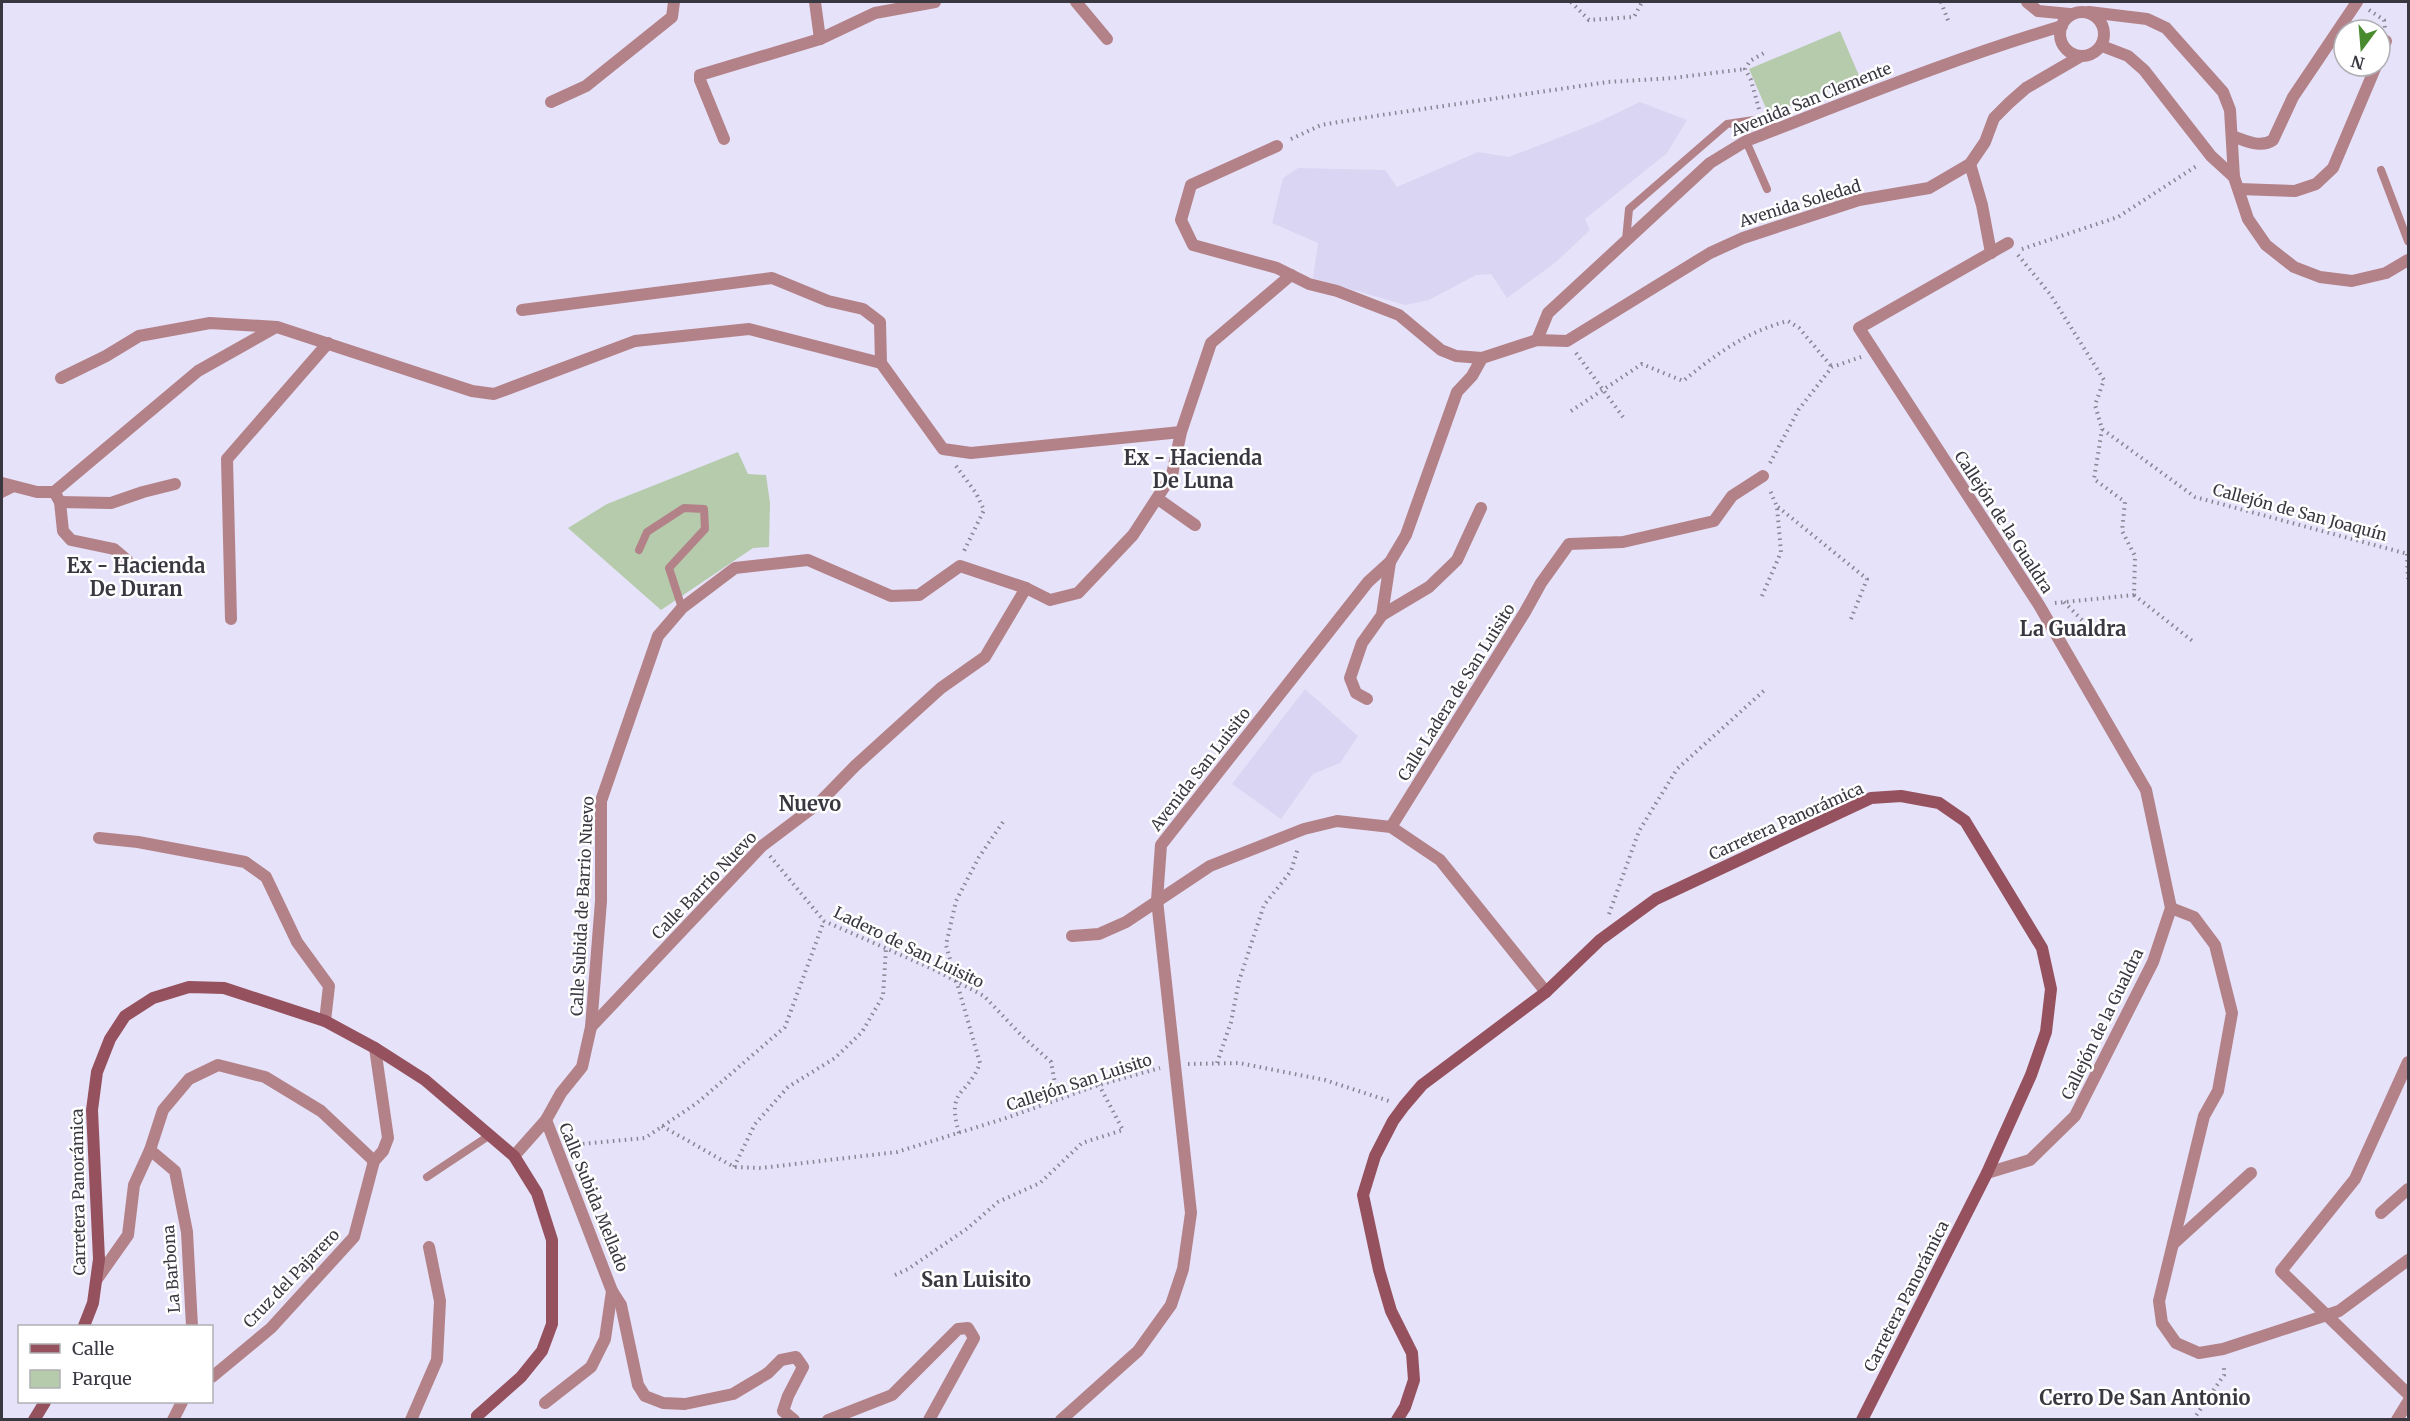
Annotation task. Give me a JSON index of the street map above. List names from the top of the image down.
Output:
{
  "streets": {
    "street": [
      "Avenida San Clemente",
      "Avenida Soledad",
      "Callejón de la Gualdra",
      "Calle Ladera de San Luisito",
      "Avenida San Luisito",
      "Carretera Panorámica",
      "Calle Barrio Nuevo",
      "Calle Subida de Barrio Nuevo",
      "Calle Subida Mellado",
      "La Barbona",
      "Cruz del Pajarero"
    ],
    "path": ["Callejón de San Joaquín", "Ladero de San Luisito", "Callejón San Luisito"]
  },
  "crossings": [
    ["Avenida San Clemente", "Avenida Soledad"],
    ["Callejón de la Gualdra", "Carretera Panorámica"],
    ["Avenida San Luisito", "Callejón San Luisito"],
    ["Carretera Panorámica", "Callejón San Luisito"],
    ["Carretera Panorámica", "Cruz del Pajarero"],
    ["Calle Barrio Nuevo", "Calle Subida de Barrio Nuevo"],
    ["Calle Barrio Nuevo", "Ladero de San Luisito"],
    ["Ladero de San Luisito", "Callejón San Luisito"]
  ],
  "districts": [
    "Ex - Hacienda De Luna",
    "Ex - Hacienda De Duran",
    "La Gualdra",
    "Nuevo",
    "San Luisito",
    "Cerro De San Antonio"
  ],
  "legend": ["Calle", "Parque"],
  "north": "bottom"
}
